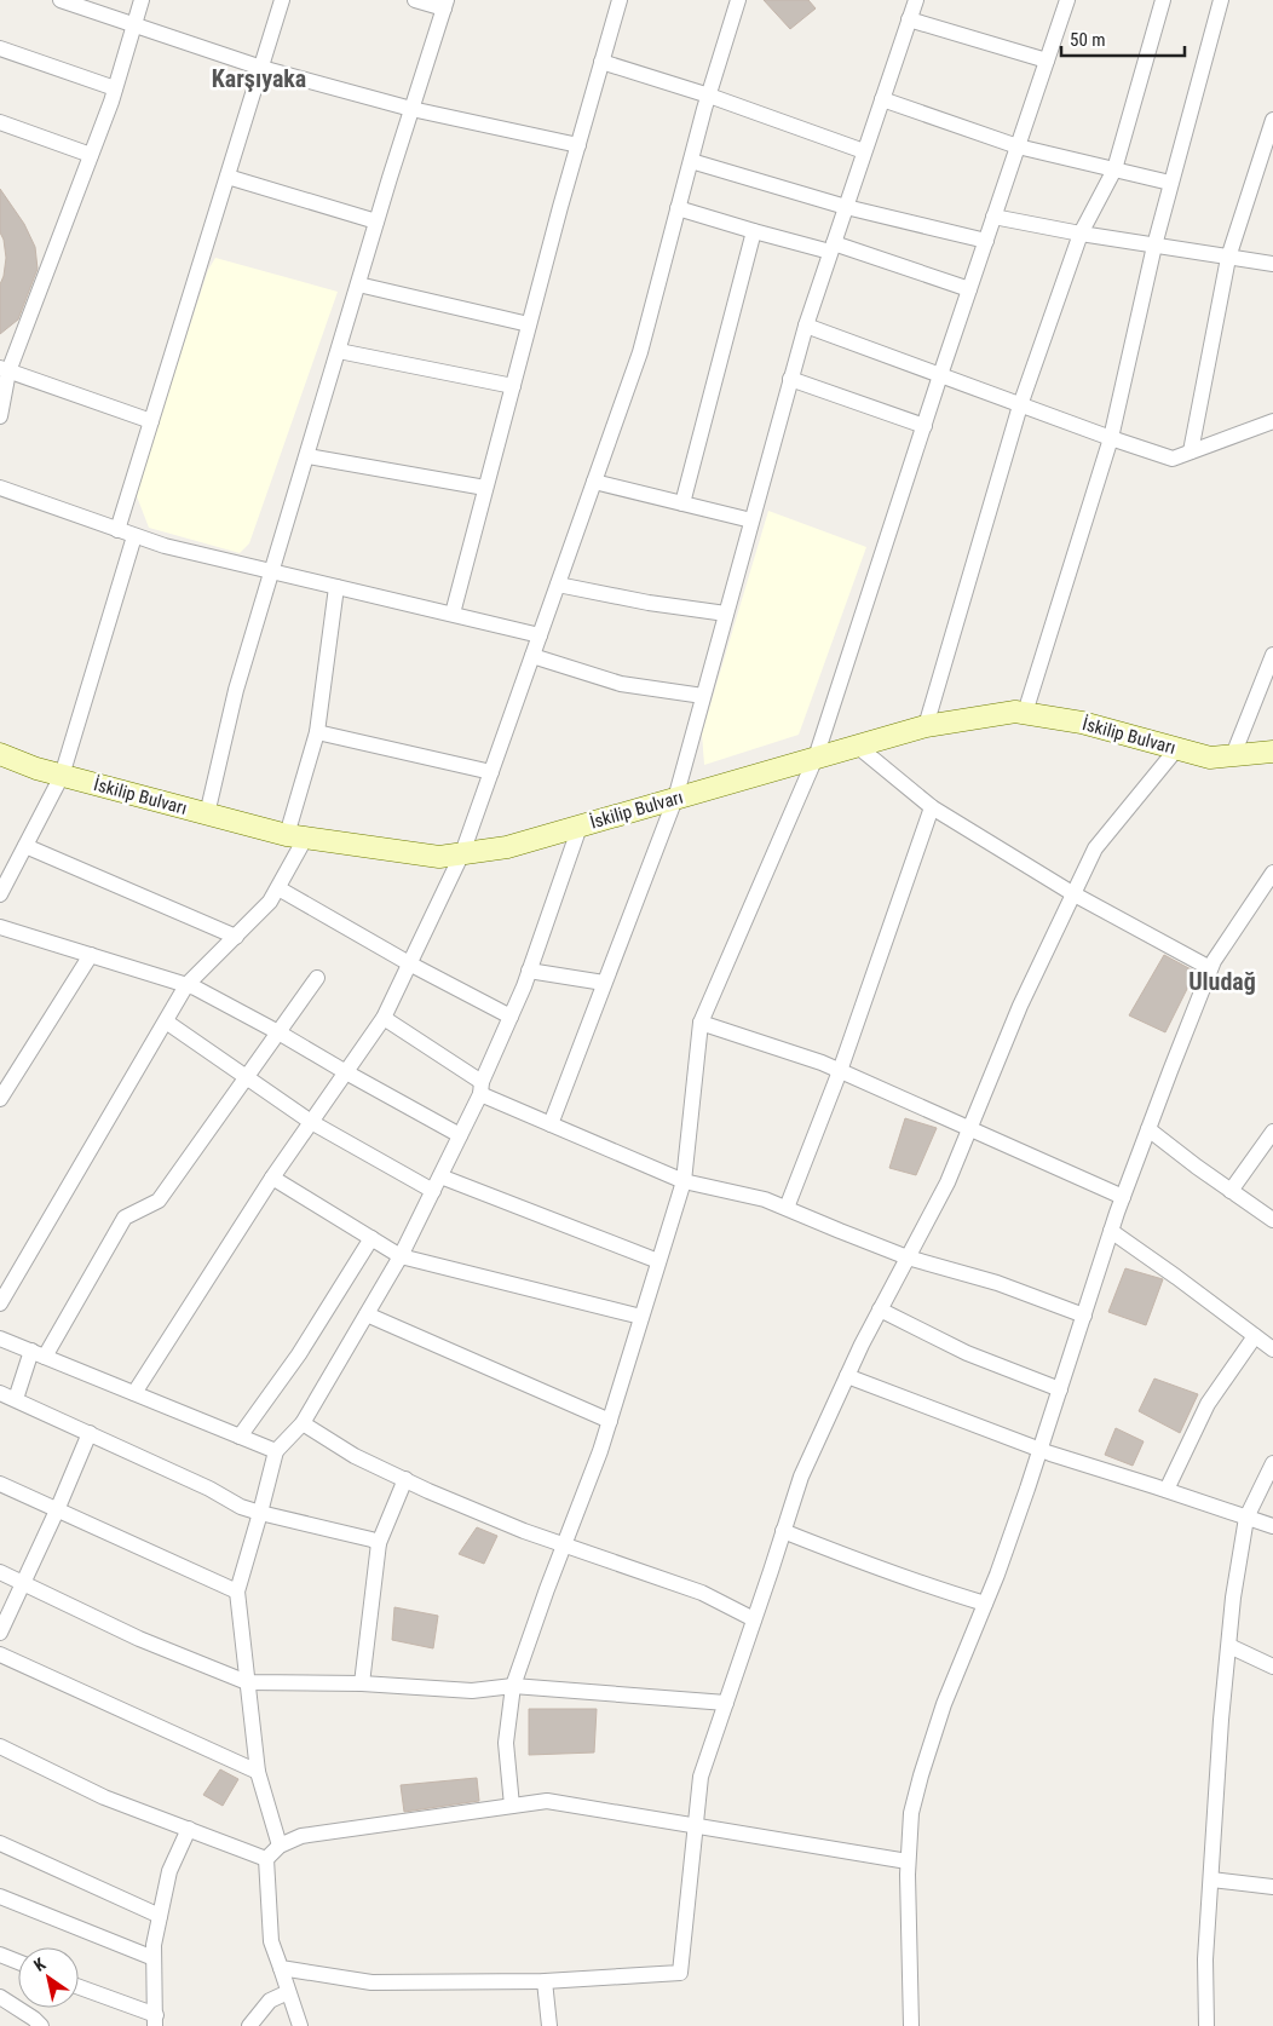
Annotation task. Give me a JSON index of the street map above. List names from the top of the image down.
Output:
{
  "streets": {
    "main road": ["İskilip Bulvarı"]
  },
  "districts": ["Karşıyaka", "Uludağ"],
  "scale_bar": "50 m",
  "north": "top left"
}
